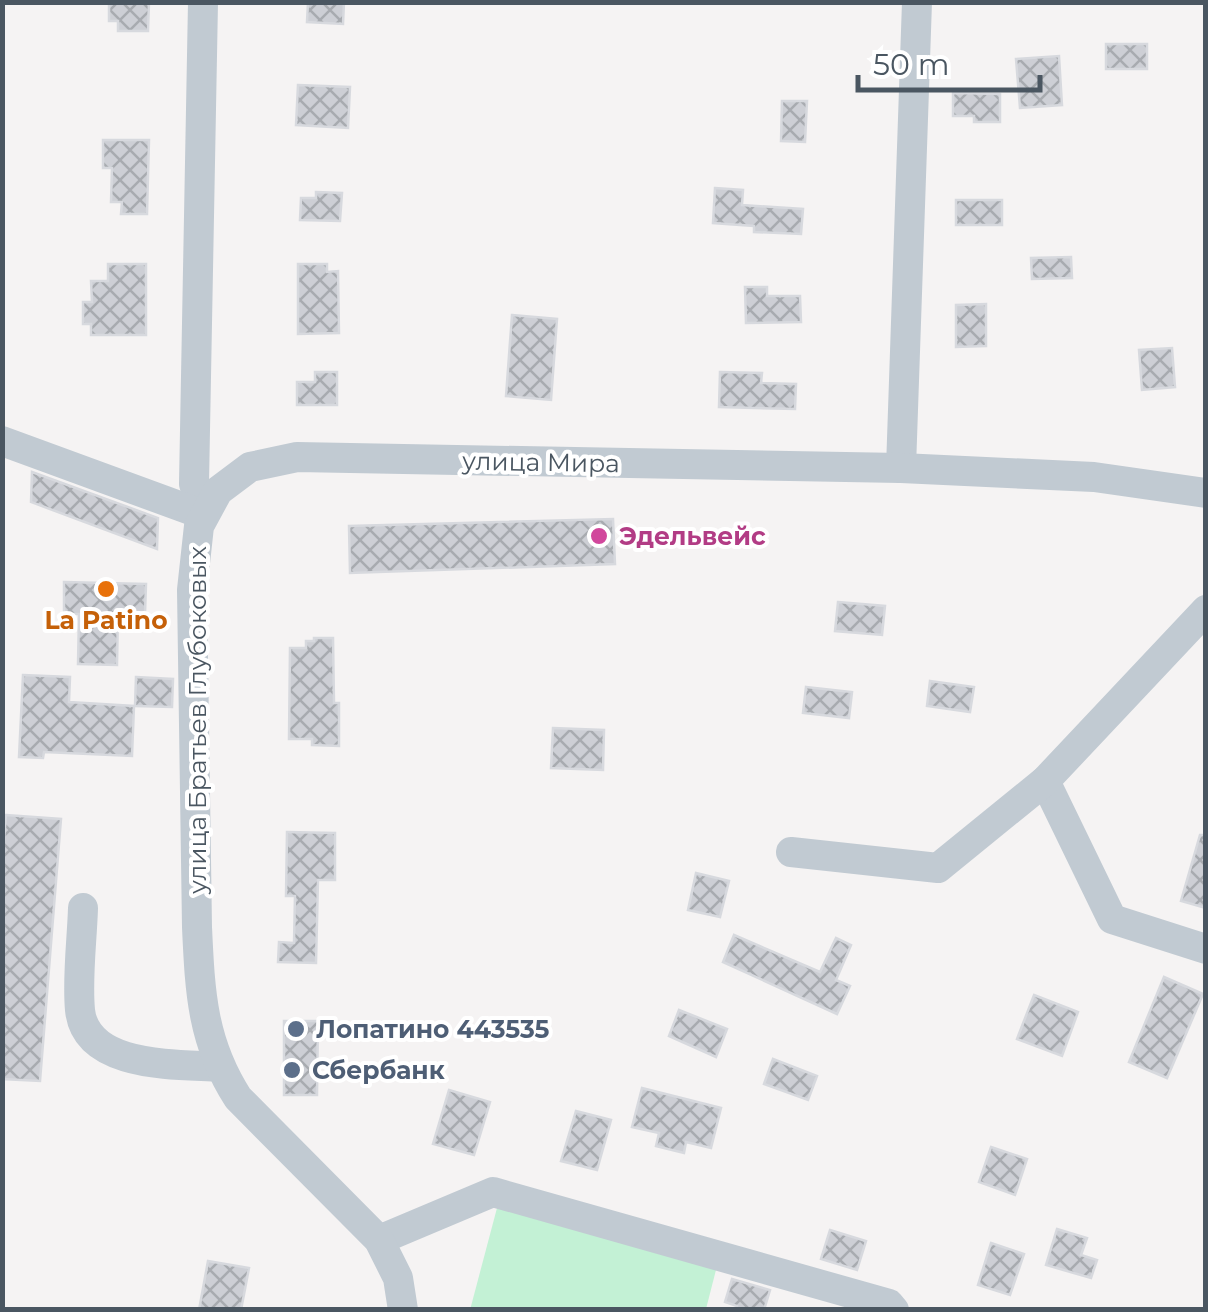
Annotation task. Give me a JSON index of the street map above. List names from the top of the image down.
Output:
{
  "streets": {
    "street": ["улица Мира", "улица Братьев Глубоковых"]
  },
  "crossings": [
    ["улица Мира", "улица Братьев Глубоковых"]
  ],
  "places": [
    "Эдельвейс",
    "La Patino",
    "Лопатино 443535",
    "Сбербанк"
  ],
  "scale_bar": "50 m"
}
